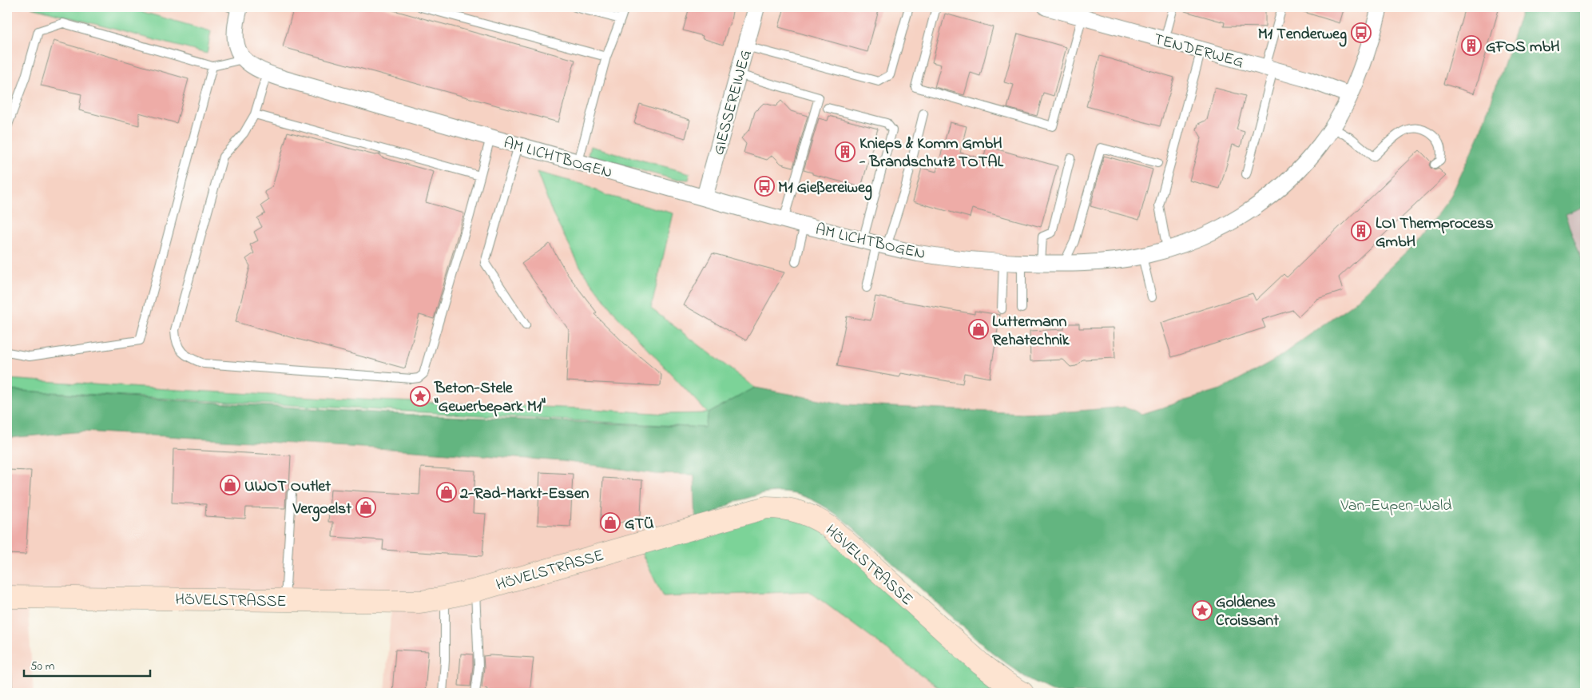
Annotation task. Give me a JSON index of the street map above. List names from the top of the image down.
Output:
{
  "streets": {
    "main road": ["HÖVELSTRASSE"],
    "street": ["TENDERWEG", "GIESSEREIWEG", "AM LICHTBOGEN"]
  },
  "crossings": [
    ["TENDERWEG", "AM LICHTBOGEN"],
    ["GIESSEREIWEG", "AM LICHTBOGEN"]
  ],
  "parks": ["Van-Eupen-Wald"],
  "places": {
    "bus stop": ["M1 Tenderweg", "M1 Gießereiweg"],
    "building": ["GFOS mbH", "Knieps & Komm GmbH - Brandschutz TOTAL", "LOI Thermprocess GmbH"],
    "shop": [
      "Luttermann Rehatechnik",
      "UWOT Outlet",
      "2-Rad-Markt-Essen",
      "Vergoelst",
      "GTÜ"
    ],
    "place": ["Beton-Stele \"Gewerbepark M1\"", "Goldenes Croissant"]
  },
  "scale_bar": "50 m"
}
